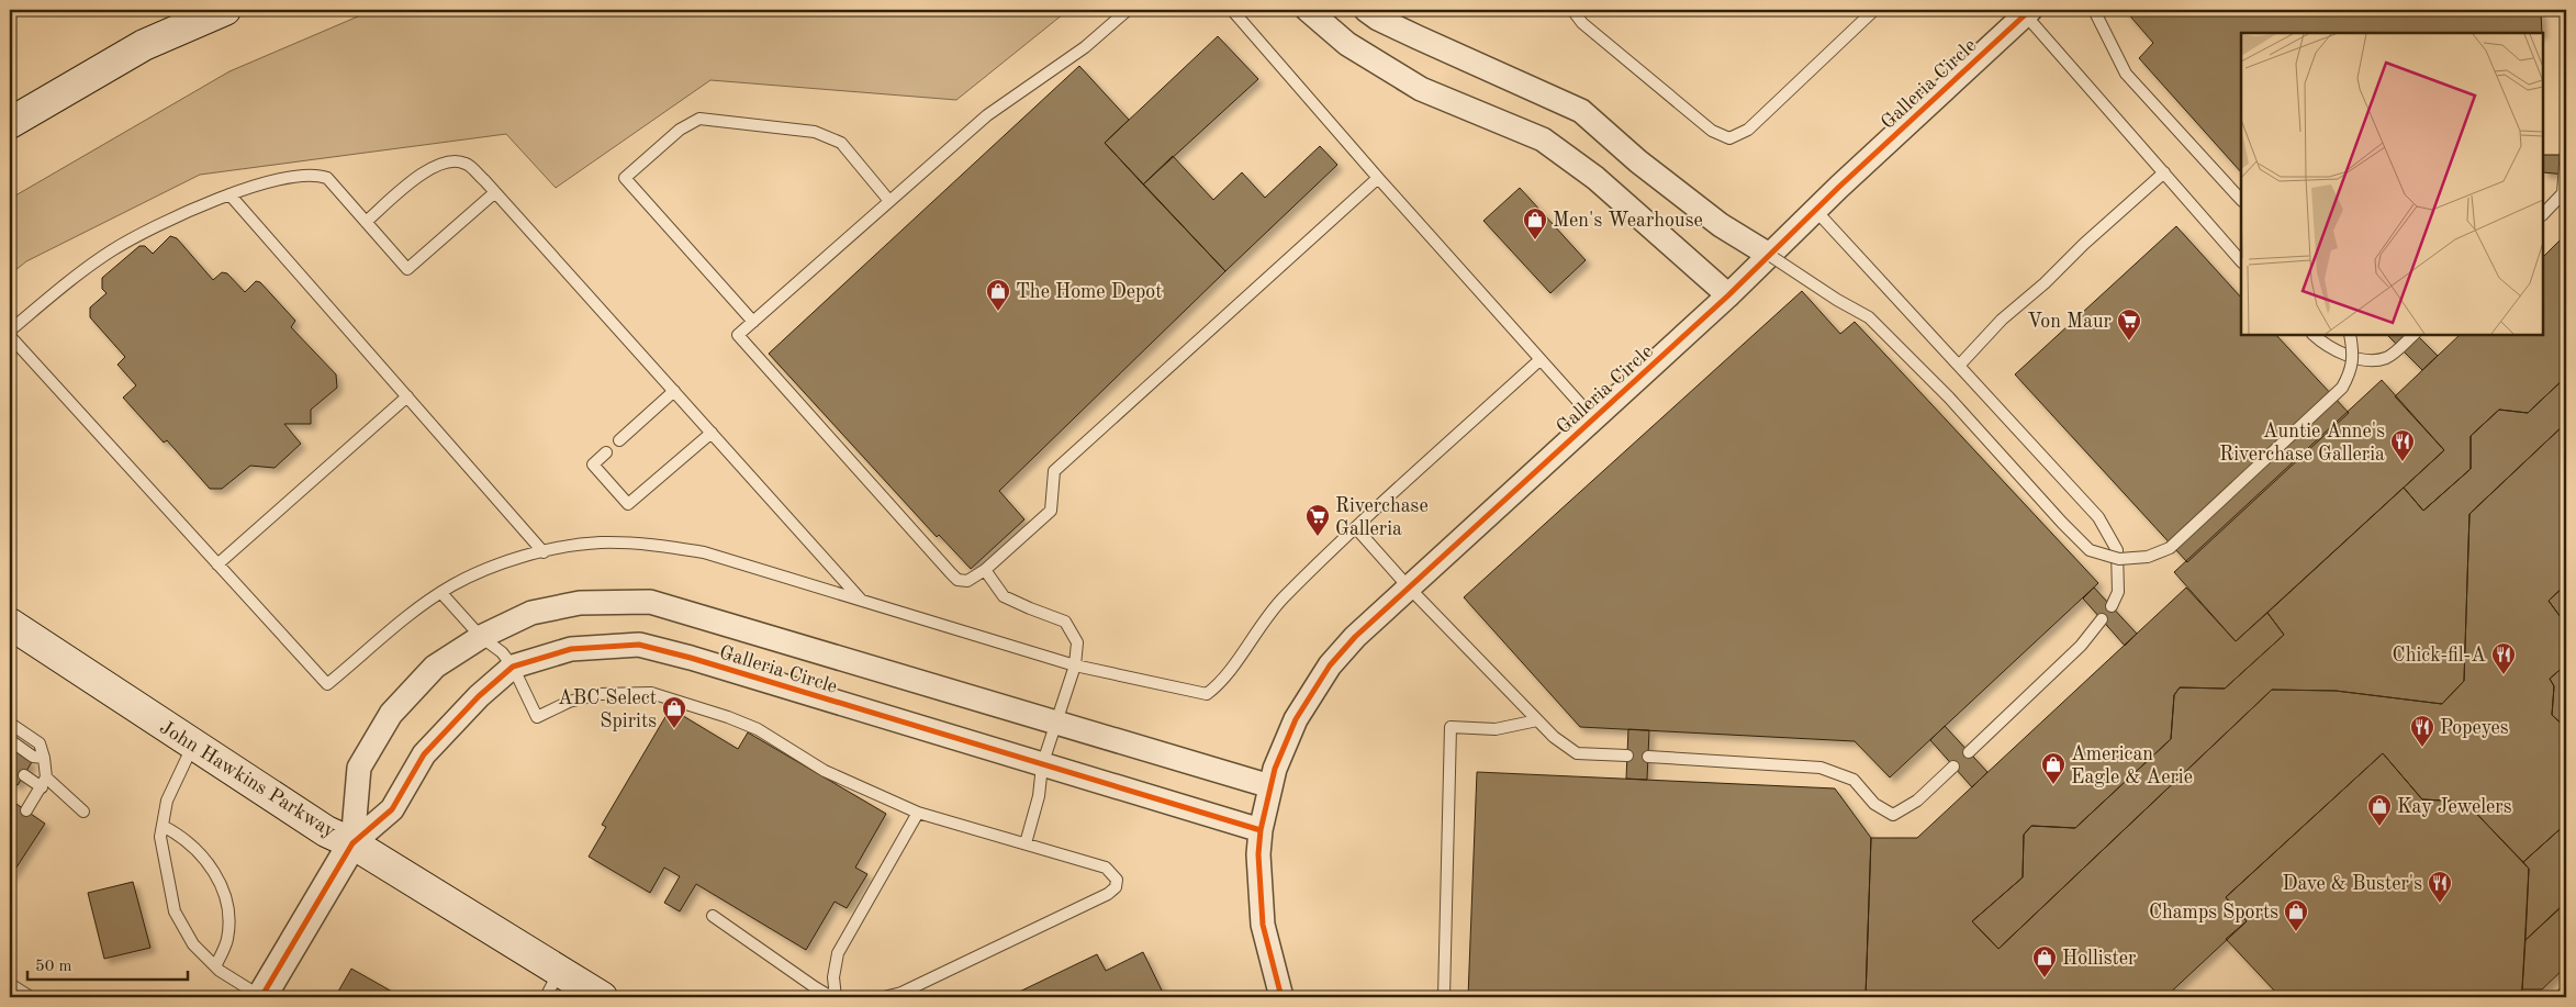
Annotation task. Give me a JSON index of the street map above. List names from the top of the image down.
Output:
{
  "streets": {
    "main road": ["John Hawkins Parkway"],
    "street": ["Galleria Circle"]
  },
  "crossings": [
    ["Galleria Circle", "John Hawkins Parkway"]
  ],
  "places": {
    "shop": [
      "Men's Wearhouse",
      "The Home Depot",
      "ABC Select Spirits",
      "American Eagle & Aerie",
      "Kay Jewelers",
      "Champs Sports",
      "Hollister"
    ],
    "supermarket": ["Von Maur", "Riverchase Galleria"],
    "restaurant": [
      "Auntie Anne's Riverchase Galleria",
      "Chick-fil-A",
      "Popeyes",
      "Dave & Buster's"
    ]
  },
  "scale_bar": "50 m"
}
